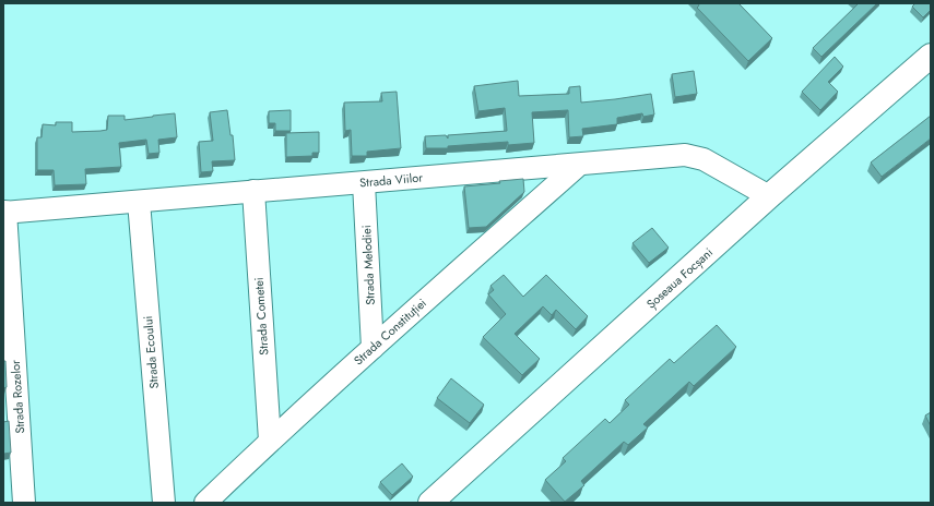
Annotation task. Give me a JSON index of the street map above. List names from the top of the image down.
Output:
{
  "streets": {
    "main road": ["Șoseaua Focșani"],
    "street": [
      "Strada Viilor",
      "Strada Melodiei",
      "Strada Cometei",
      "Strada Constituției",
      "Strada Ecoului",
      "Strada Rozelor"
    ]
  },
  "crossings": [
    ["Strada Viilor", "Strada Melodiei"],
    ["Strada Viilor", "Șoseaua Focșani"],
    ["Strada Viilor", "Strada Cometei"],
    ["Strada Viilor", "Strada Constituției"],
    ["Strada Viilor", "Strada Ecoului"],
    ["Strada Viilor", "Strada Rozelor"],
    ["Strada Melodiei", "Strada Constituției"],
    ["Strada Cometei", "Strada Constituției"]
  ]
}
